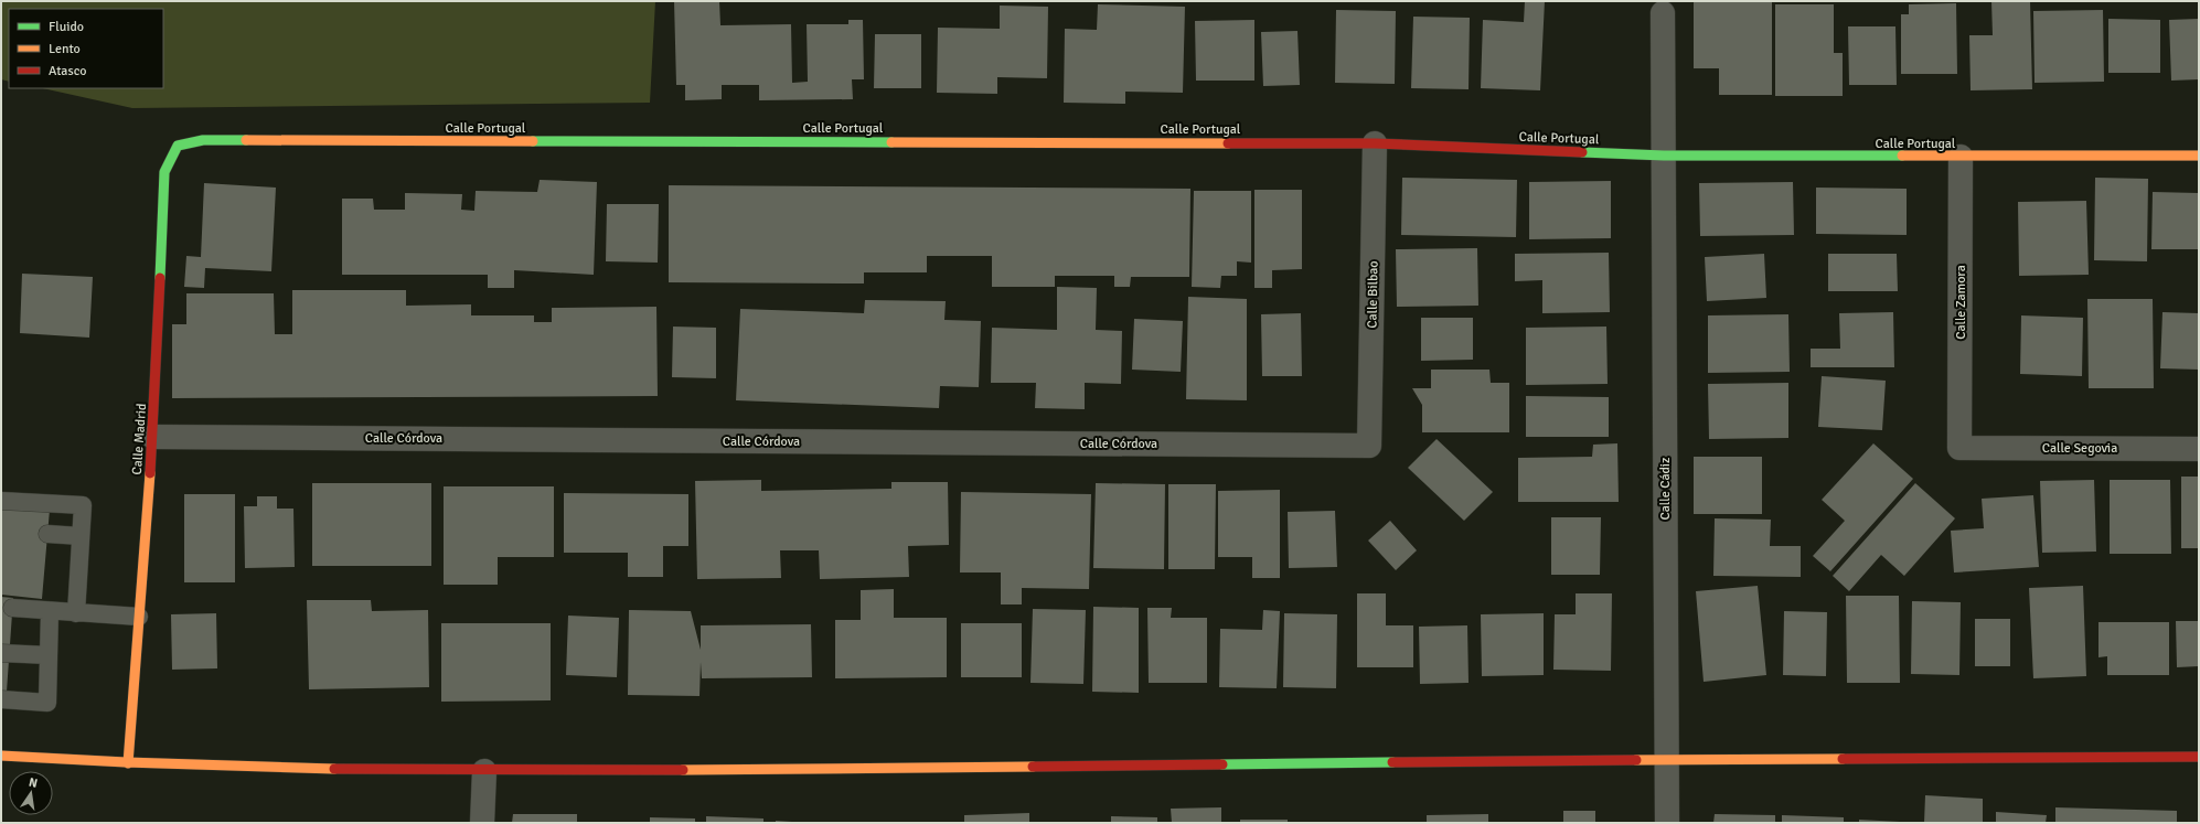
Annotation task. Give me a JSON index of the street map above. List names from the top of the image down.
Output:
{
  "streets": {
    "street": [
      "Calle Portugal",
      "Calle Bilbao",
      "Calle Zamora",
      "Calle Córdova",
      "Calle Madrid",
      "Calle Segovia",
      "Calle Cádiz"
    ]
  },
  "crossings": [
    ["Calle Portugal", "Calle Bilbao"],
    ["Calle Portugal", "Calle Zamora"],
    ["Calle Portugal", "Calle Madrid"],
    ["Calle Portugal", "Calle Cádiz"],
    ["Calle Bilbao", "Calle Córdova"],
    ["Calle Zamora", "Calle Segovia"],
    ["Calle Córdova", "Calle Madrid"]
  ],
  "legend": ["Fluido", "Lento", "Atasco"],
  "north": "top"
}
